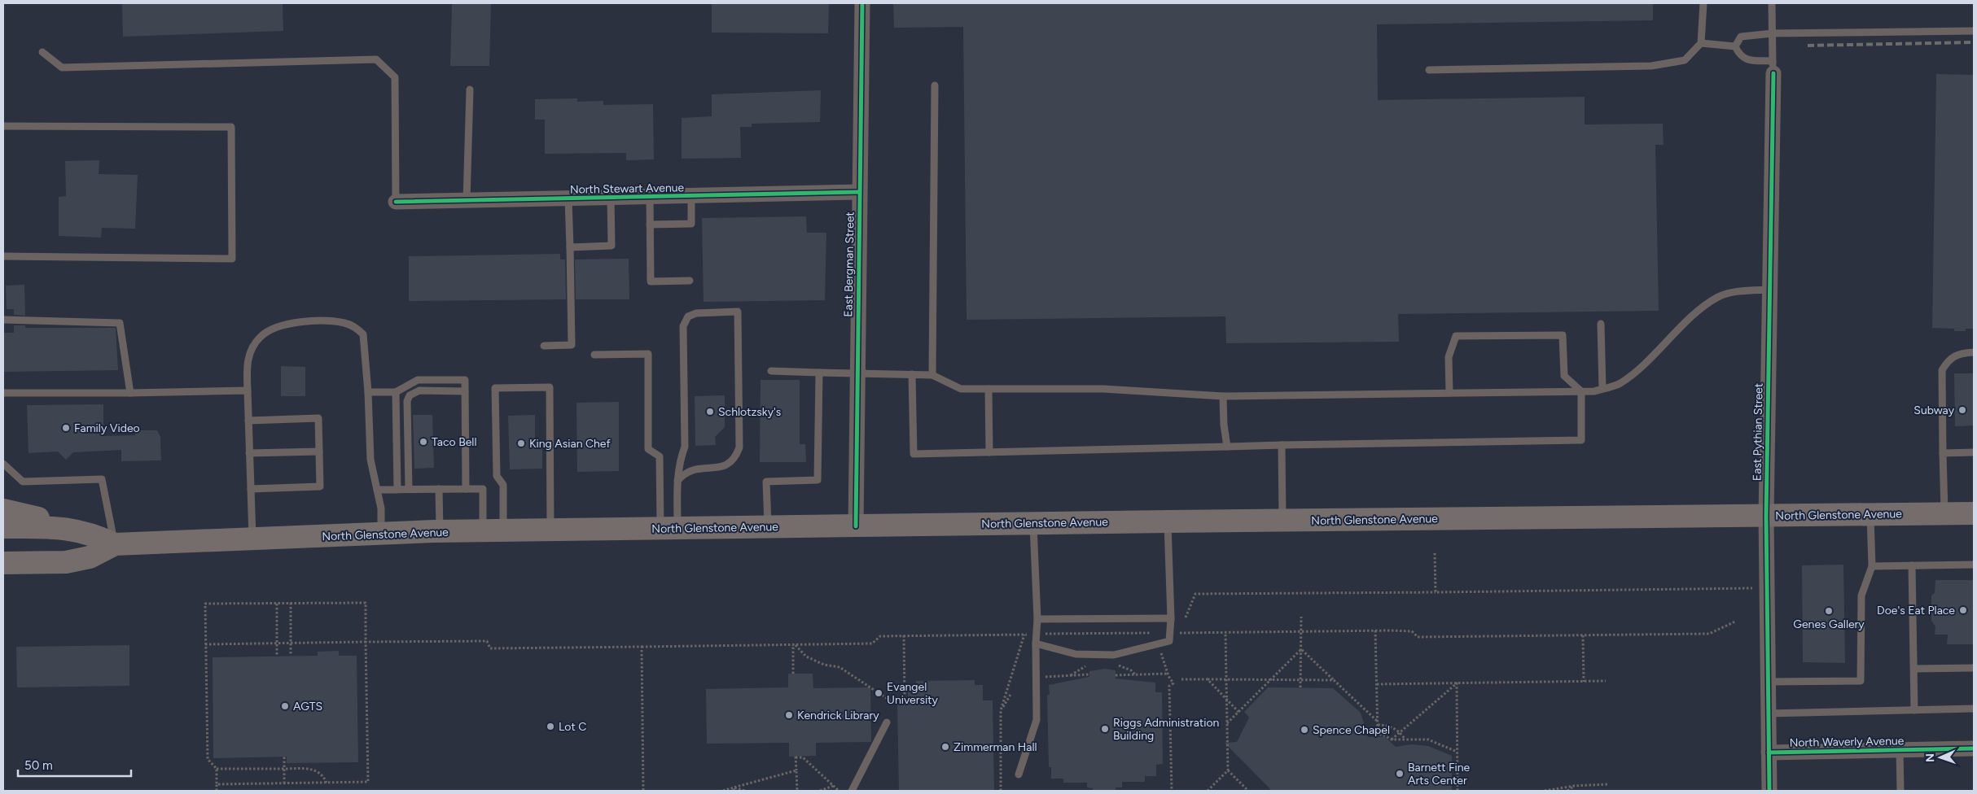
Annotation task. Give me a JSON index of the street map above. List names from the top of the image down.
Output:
{
  "streets": {
    "main road": ["North Glenstone Avenue"],
    "street": [
      "North Stewart Avenue",
      "East Bergman Street",
      "East Pythian Street",
      "North Waverly Avenue"
    ]
  },
  "crossings": [
    ["North Stewart Avenue", "East Bergman Street"],
    ["East Bergman Street", "North Glenstone Avenue"],
    ["East Pythian Street", "North Glenstone Avenue"],
    ["East Pythian Street", "North Waverly Avenue"]
  ],
  "places": [
    "Subway",
    "Schlotzsky's",
    "Family Video",
    "Taco Bell",
    "King Asian Chef",
    "Doe's Eat Place",
    "Genes Gallery",
    "Evangel University",
    "AGTS",
    "Kendrick Library",
    "Lot C",
    "Riggs Administration Building",
    "Spence Chapel",
    "Zimmerman Hall",
    "Barnett Fine Arts Center"
  ],
  "scale_bar": "50 m",
  "north": "left"
}
